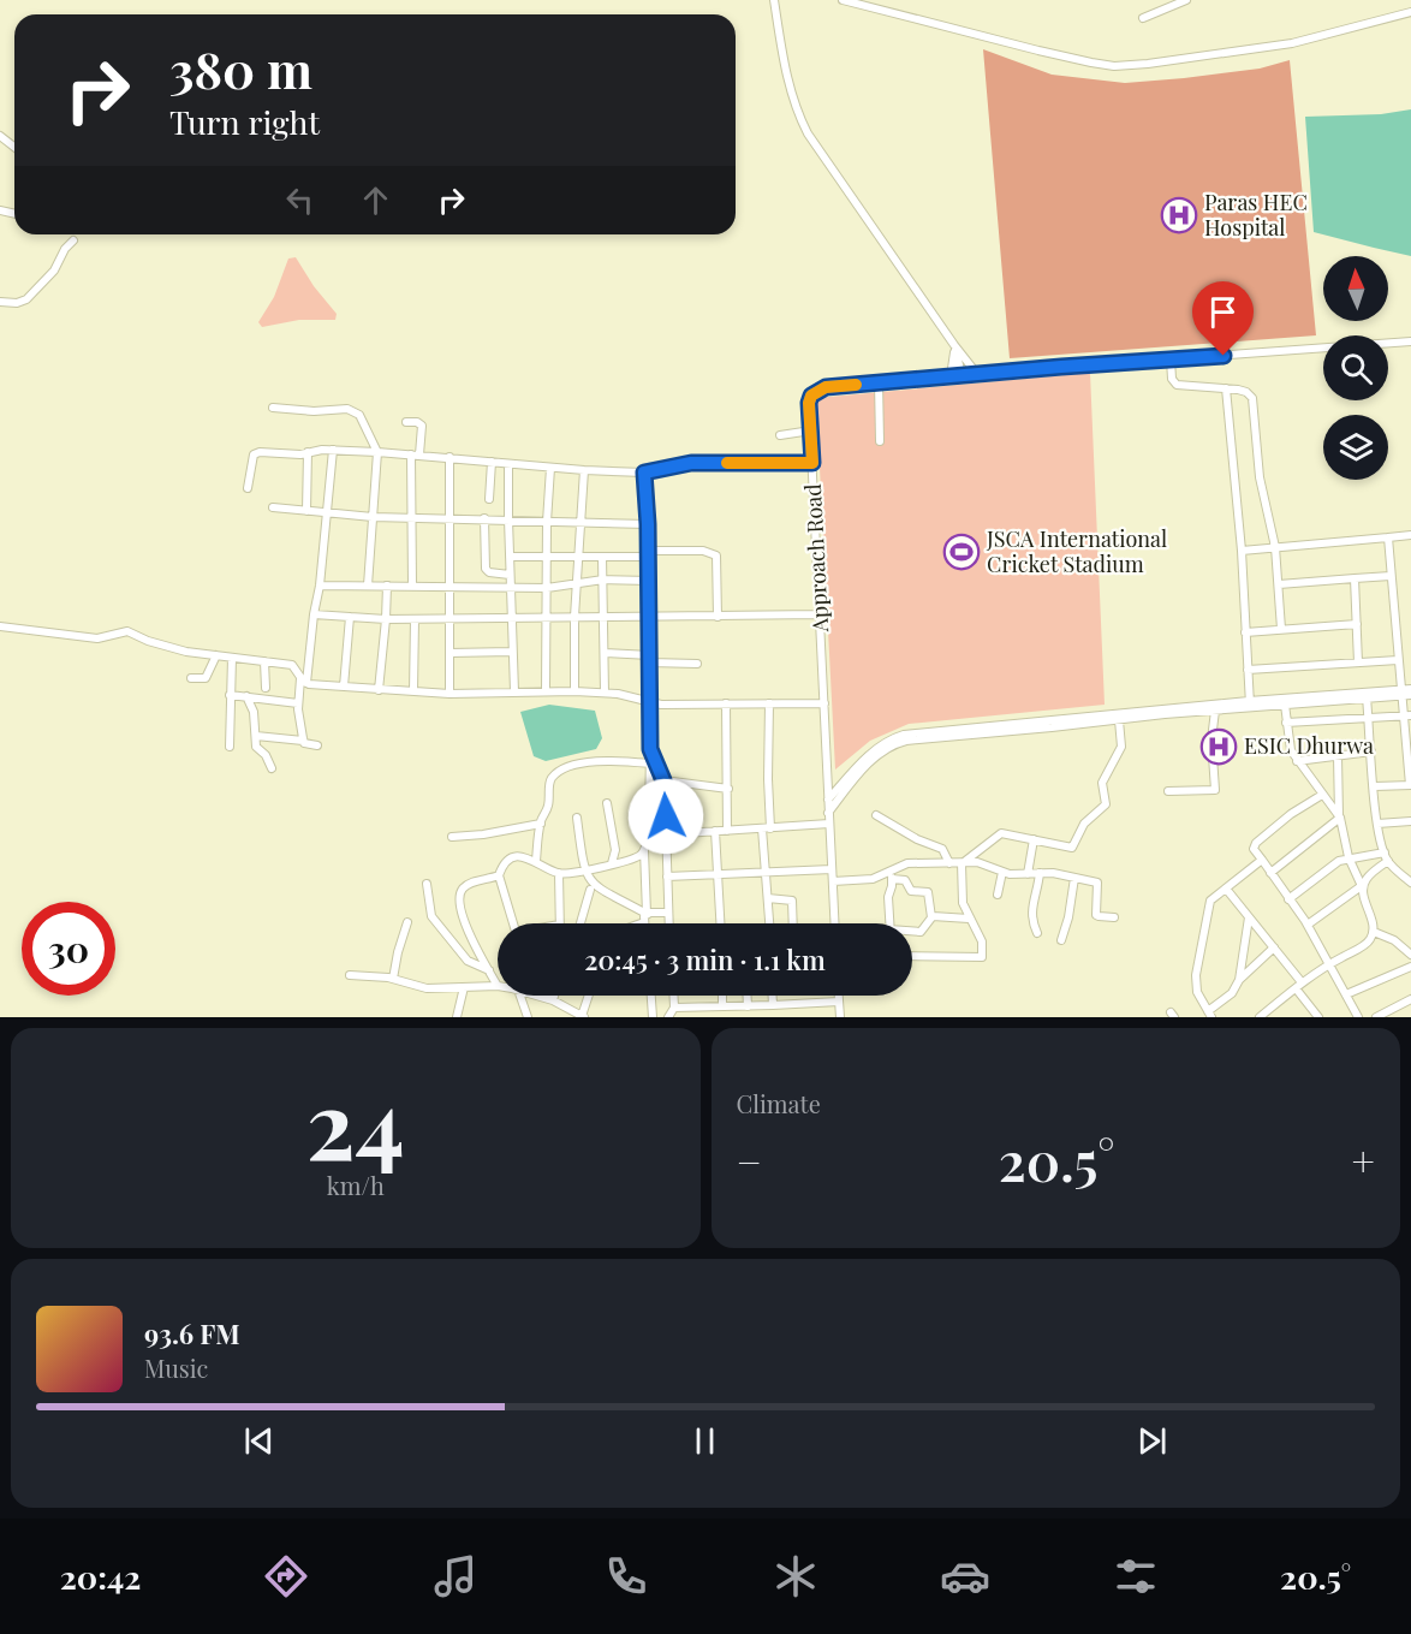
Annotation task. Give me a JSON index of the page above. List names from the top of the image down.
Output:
{
  "streets": {
    "street": ["Approach Road"]
  },
  "places": {
    "hospital": ["Paras HEC Hospital", "ESIC Dhurwa"],
    "sports": ["JSCA International Cricket Stadium"]
  },
  "north": "top",
  "page": {
    "turn": ["380 m", "Turn right"],
    "limit": "30",
    "trip": "20:45 · 3 min · 1.1 km",
    "tile": [
      ["24", "km/h"],
      "Climate"
    ],
    "heat": ["−", "20.5°", "+"],
    "song": ["93.6 FM", "Music"],
    "tabs": ["20:42", "20.5°"]
  }
}
